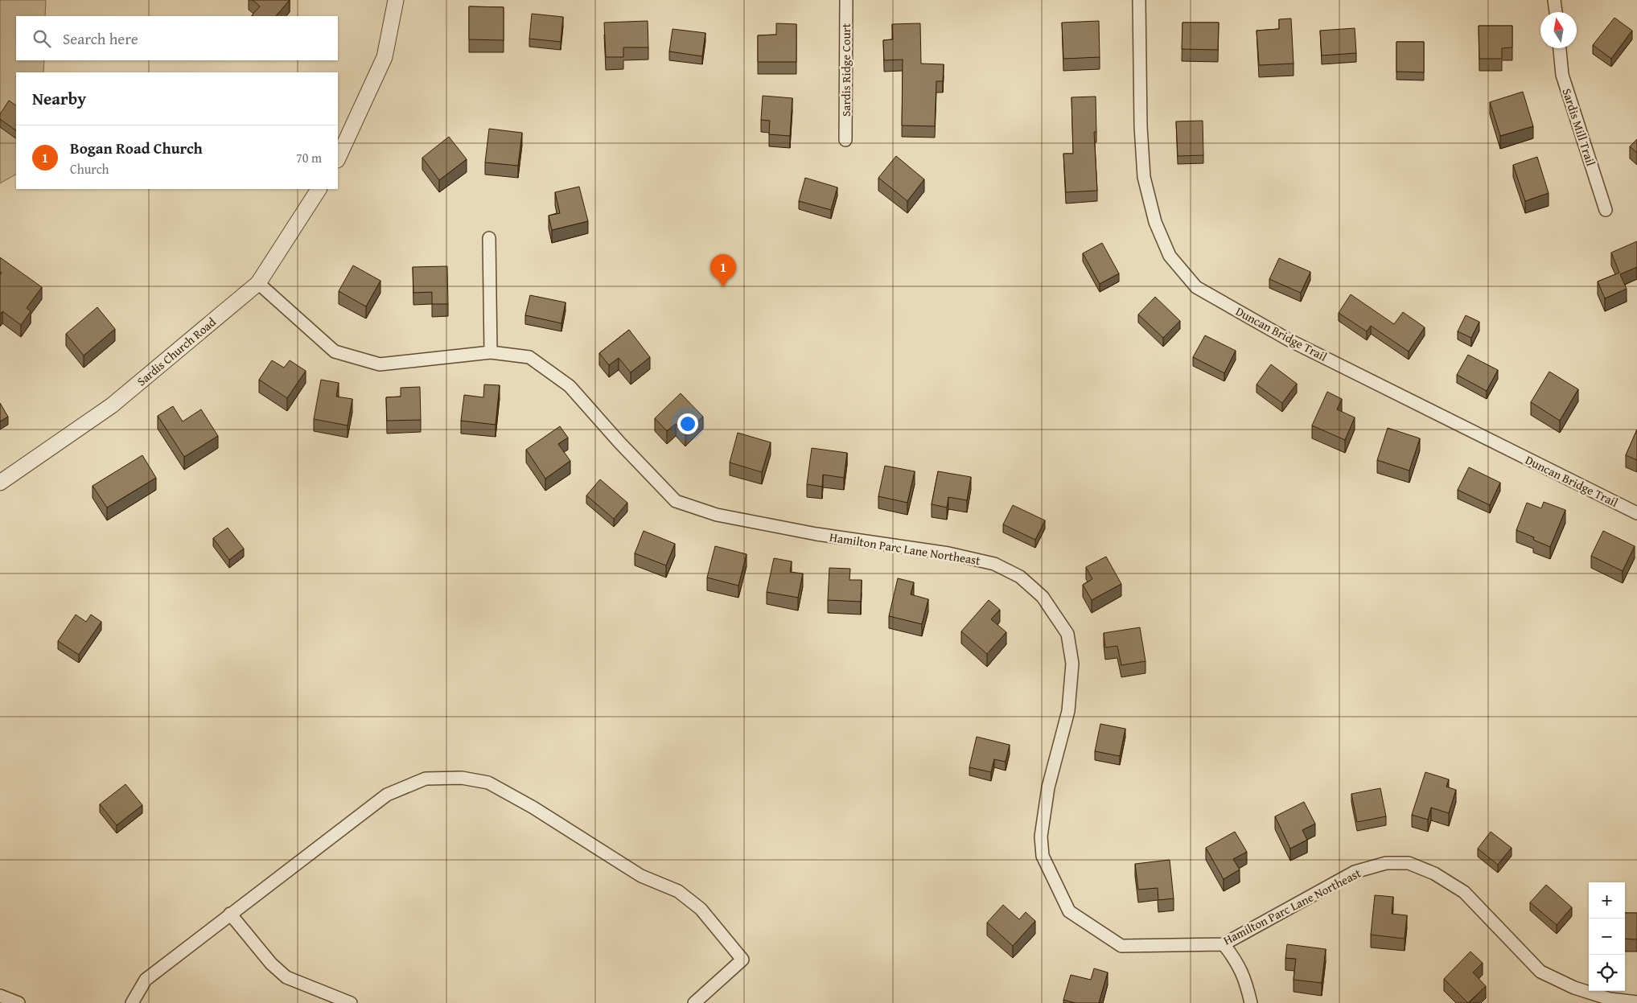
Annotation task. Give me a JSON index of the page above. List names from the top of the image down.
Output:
{
  "streets": {
    "street": [
      "Sardis Ridge Court",
      "Sardis Mill Trail",
      "Duncan Bridge Trail",
      "Sardis Church Road",
      "Hamilton Parc Lane Northeast"
    ]
  },
  "crossings": [
    ["Sardis Church Road", "Hamilton Parc Lane Northeast"]
  ],
  "north": "top",
  "page": {
    "search": "Search here",
    "heading": "Nearby",
    "list": [
      {
        "mark": "1",
        "name": "Bogan Road Church",
        "note": "Church",
        "value": "70 m"
      }
    ],
    "pins": "1",
    "map_buttons": ["+", "−"]
  }
}
